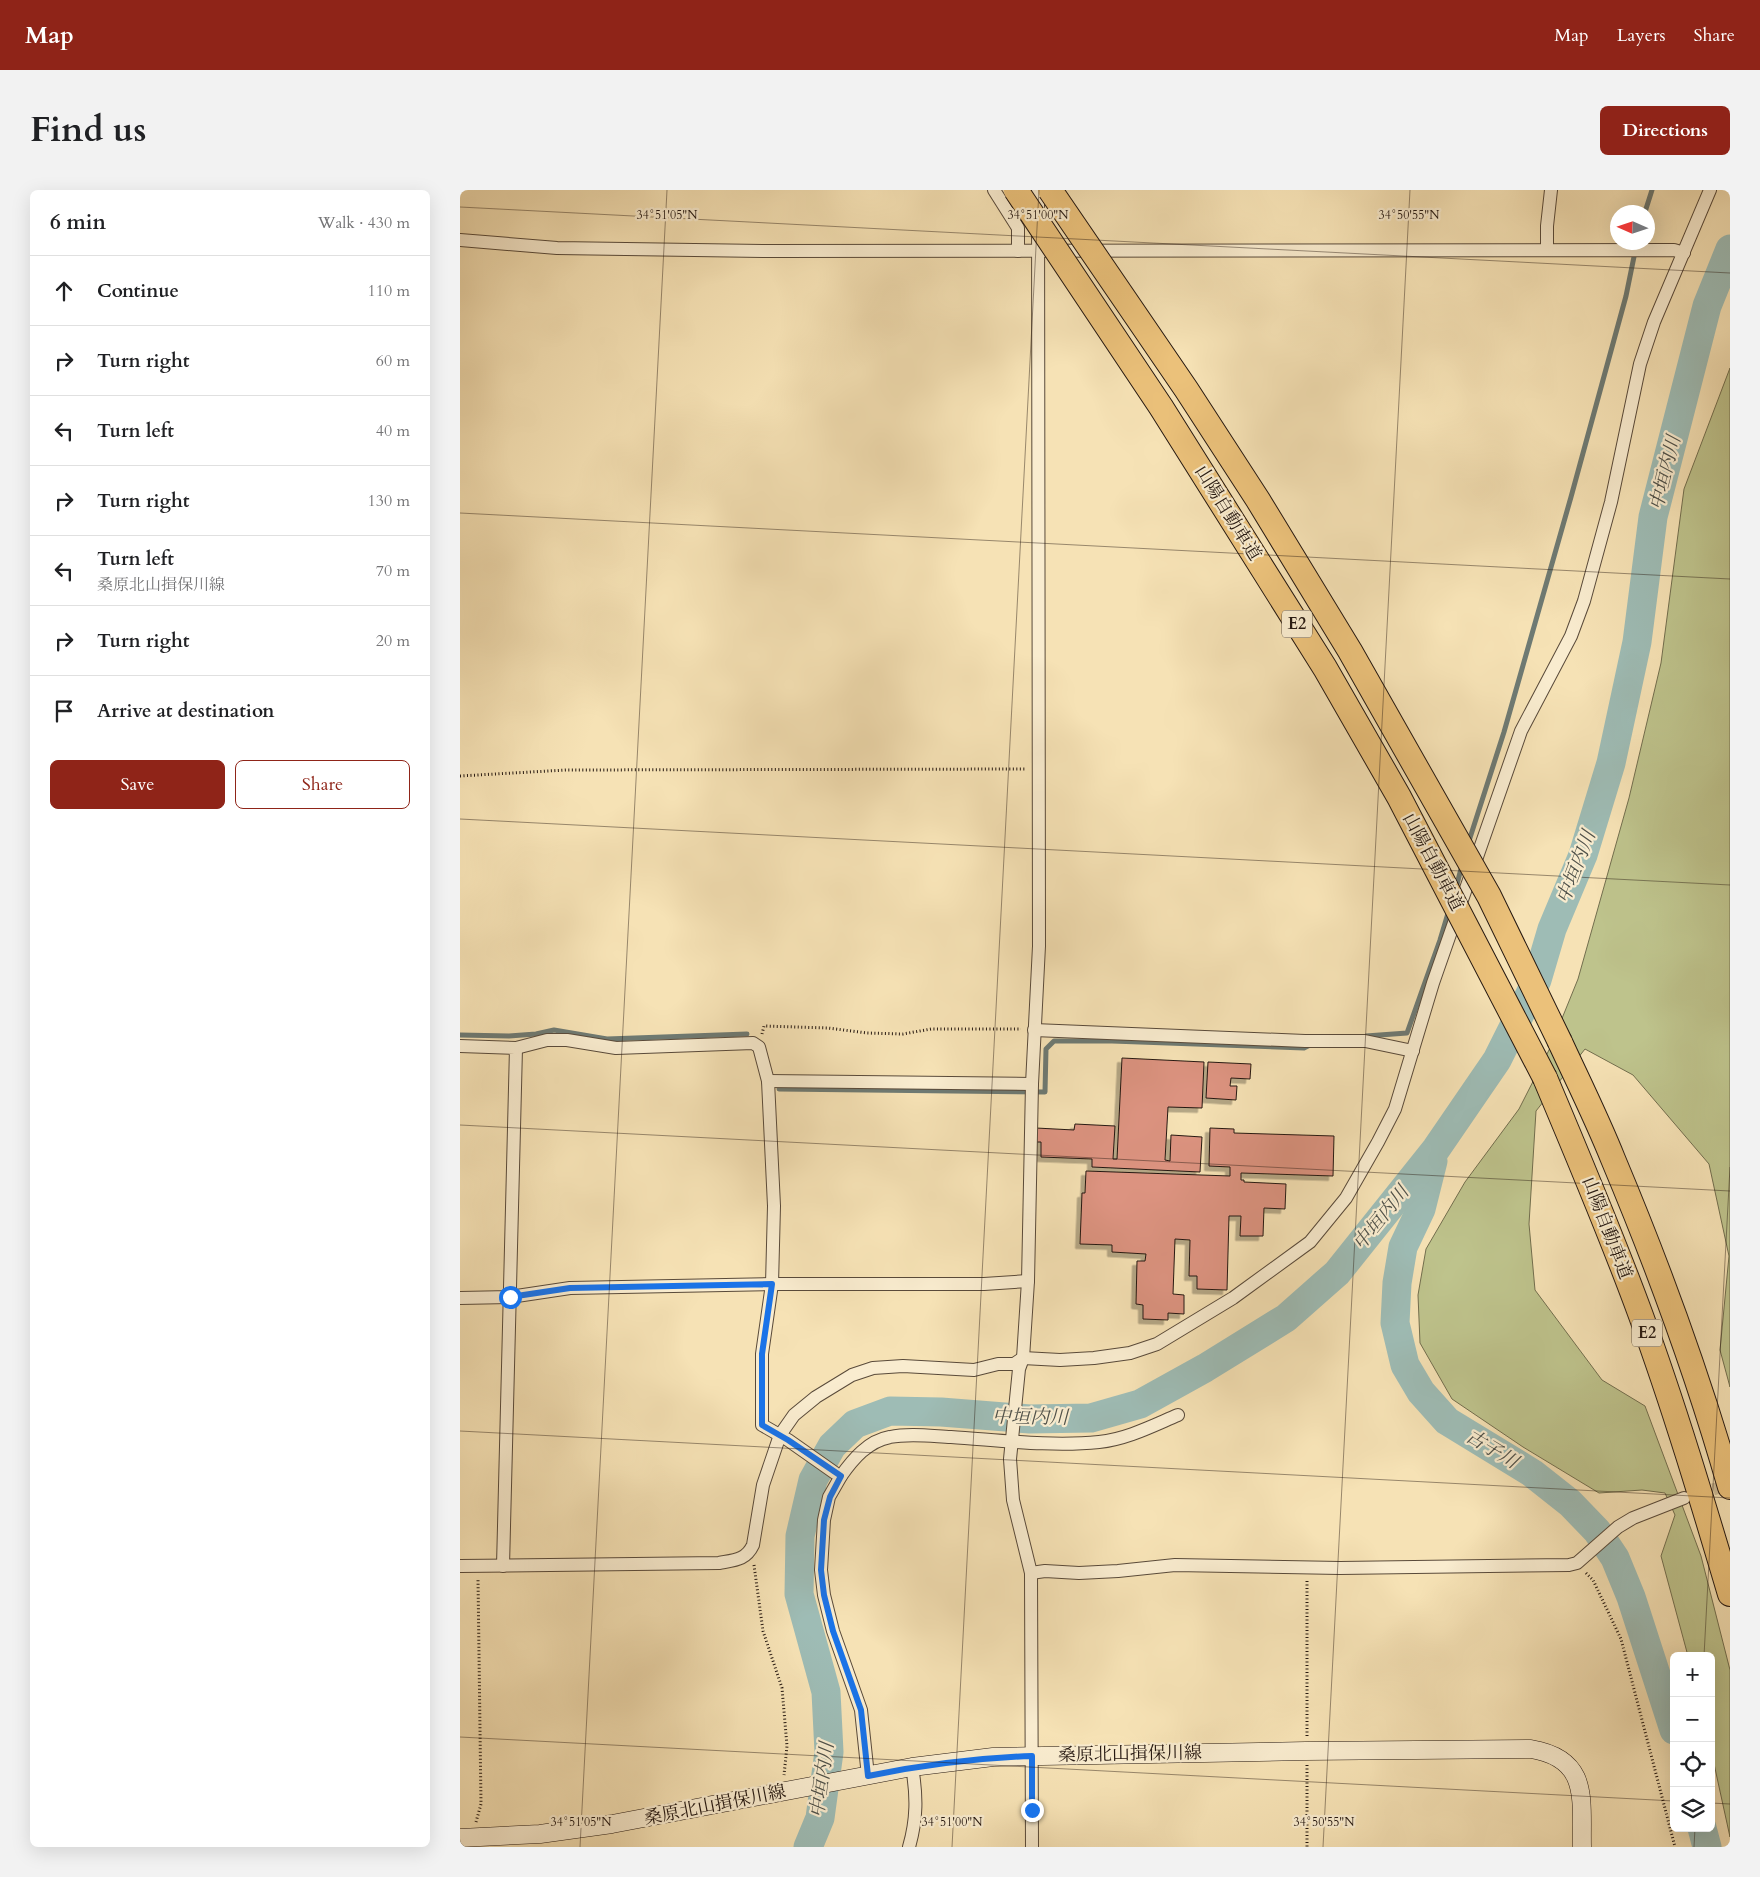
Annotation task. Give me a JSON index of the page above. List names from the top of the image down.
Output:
{
  "streets": {
    "highway": ["山陽自動車道", "E2"],
    "main road": ["桑原北山揖保川線"]
  },
  "water": ["中垣内川", "古子川"],
  "north": "left",
  "page": {
    "header": "Map",
    "nav": ["Map", "Layers", "Share"],
    "title": "Find us",
    "buttons": [
      "Directions",
      ["Save", "Share"]
    ],
    "heading": ["6 min", "Walk · 430 m"],
    "list": [
      ["Continue", "110 m"],
      ["Turn right", "60 m"],
      ["Turn left", "40 m"],
      ["Turn right", "130 m"],
      ["Turn left", "桑原北山揖保川線", "70 m"],
      ["Turn right", "20 m"],
      "Arrive at destination"
    ],
    "map_buttons": ["+", "−"]
  },
  "coordinates": ["34°51'05\"N", "34°51'00\"N", "34°50'55\"N"]
}
